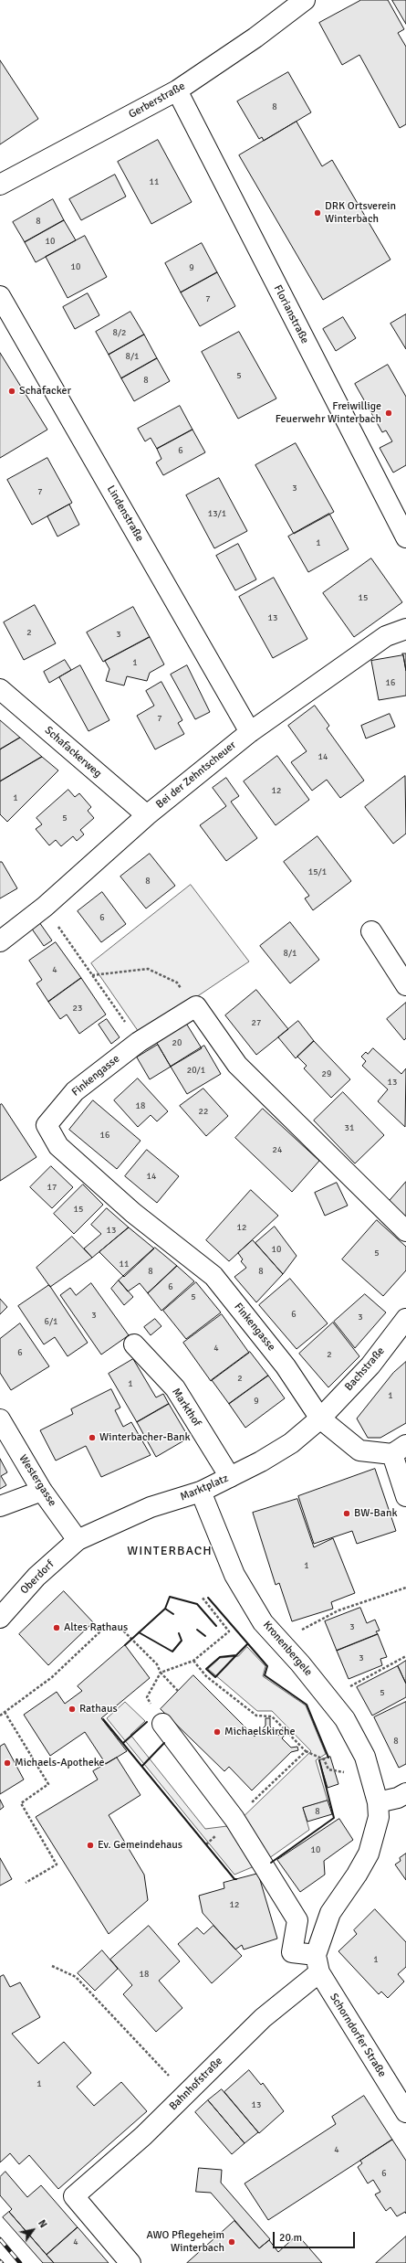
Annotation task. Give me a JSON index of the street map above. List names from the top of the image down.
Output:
{
  "streets": {
    "street": [
      "Gerberstraße",
      "Florianstraße",
      "Lindenstraße",
      "Schafackerweg",
      "Bei der Zehntscheuer",
      "Finkengasse",
      "Bachstraße",
      "Markthof",
      "Westergasse",
      "Marktplatz",
      "Oberdorf",
      "Kronenbergele",
      "Schorndorfer Straße",
      "Bahnhofstraße"
    ]
  },
  "crossings": [
    ["Gerberstraße", "Florianstraße"],
    ["Lindenstraße", "Bei der Zehntscheuer"],
    ["Schafackerweg", "Bei der Zehntscheuer"],
    ["Finkengasse", "Bachstraße"],
    ["Finkengasse", "Marktplatz"],
    ["Bachstraße", "Marktplatz"],
    ["Markthof", "Marktplatz"],
    ["Westergasse", "Marktplatz"],
    ["Westergasse", "Oberdorf"],
    ["Marktplatz", "Oberdorf"],
    ["Marktplatz", "Kronenbergele"],
    ["Schorndorfer Straße", "Bahnhofstraße"]
  ],
  "districts": ["WINTERBACH"],
  "places": [
    "DRK Ortsverein Winterbach",
    "Schafacker",
    "Freiwillige Feuerwehr Winterbach",
    "Winterbacher-Bank",
    "BW-Bank",
    "Altes Rathaus",
    "Rathaus",
    "Michaelskirche",
    "Michaels-Apotheke",
    "Ev. Gemeindehaus",
    "AWO Pflegeheim Winterbach"
  ],
  "house_numbers": [
    "8",
    "11",
    "8",
    "10",
    "10",
    "9",
    "7",
    "8/2",
    "8/1",
    "5",
    "8",
    "6",
    "3",
    "7",
    "13/1",
    "1",
    "15",
    "13",
    "2",
    "3",
    "1",
    "16",
    "7",
    "14",
    "12",
    "1",
    "5",
    "15/1",
    "8",
    "6",
    "8/1",
    "4",
    "23",
    "27",
    "20",
    "20/1",
    "29",
    "13",
    "18",
    "22",
    "31",
    "16",
    "24",
    "14",
    "17",
    "15",
    "12",
    "13",
    "10",
    "5",
    "11",
    "8",
    "8",
    "6",
    "5",
    "6",
    "3",
    "3",
    "6/1",
    "4",
    "6",
    "2",
    "2",
    "1",
    "1",
    "9",
    "1",
    "3",
    "3",
    "5",
    "8",
    "8",
    "10",
    "12",
    "1",
    "18",
    "1",
    "13",
    "4",
    "6",
    "4"
  ],
  "scale_bar": "20 m",
  "north": "top right"
}
